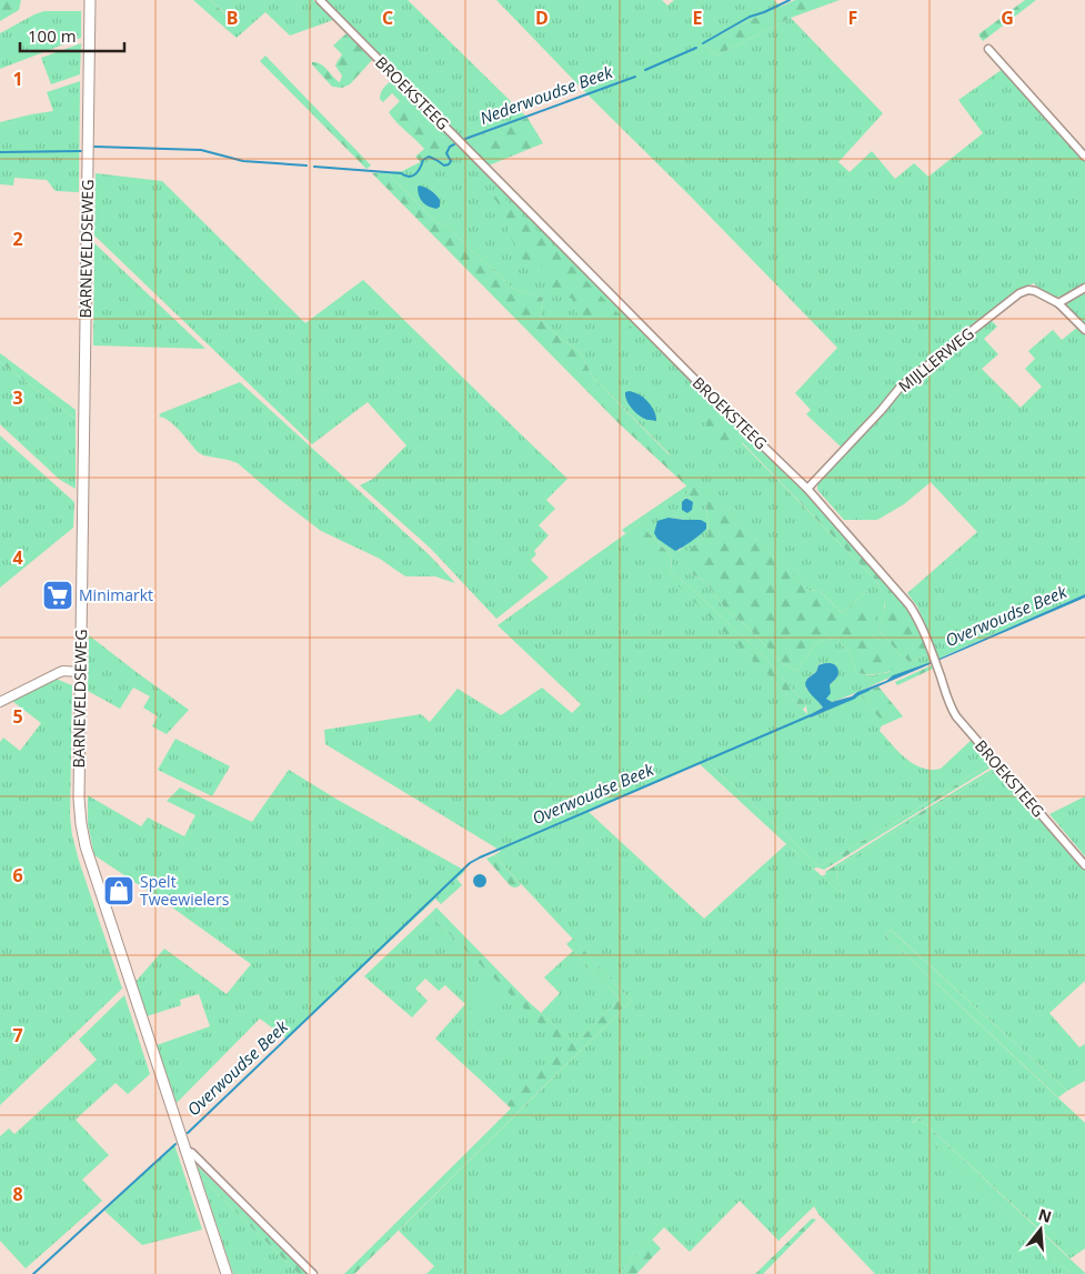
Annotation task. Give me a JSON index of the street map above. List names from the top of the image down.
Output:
{
  "streets": {
    "main road": ["BARNEVELDSEWEG"],
    "street": ["BROEKSTEEG", "MIJLLERWEG"]
  },
  "crossings": [
    ["BROEKSTEEG", "MIJLLERWEG"]
  ],
  "water": ["Nederwoudse Beek", "Overwoudse Beek"],
  "places": {
    "supermarket": ["Minimarkt"],
    "shop": ["Spelt Tweewielers"]
  },
  "scale_bar": "100 m",
  "north": "top",
  "grid": {
    "columns": [
      "B",
      "C",
      "D",
      "E",
      "F",
      "G"
    ],
    "rows": [
      "1",
      "2",
      "3",
      "4",
      "5",
      "6",
      "7",
      "8"
    ]
  }
}
